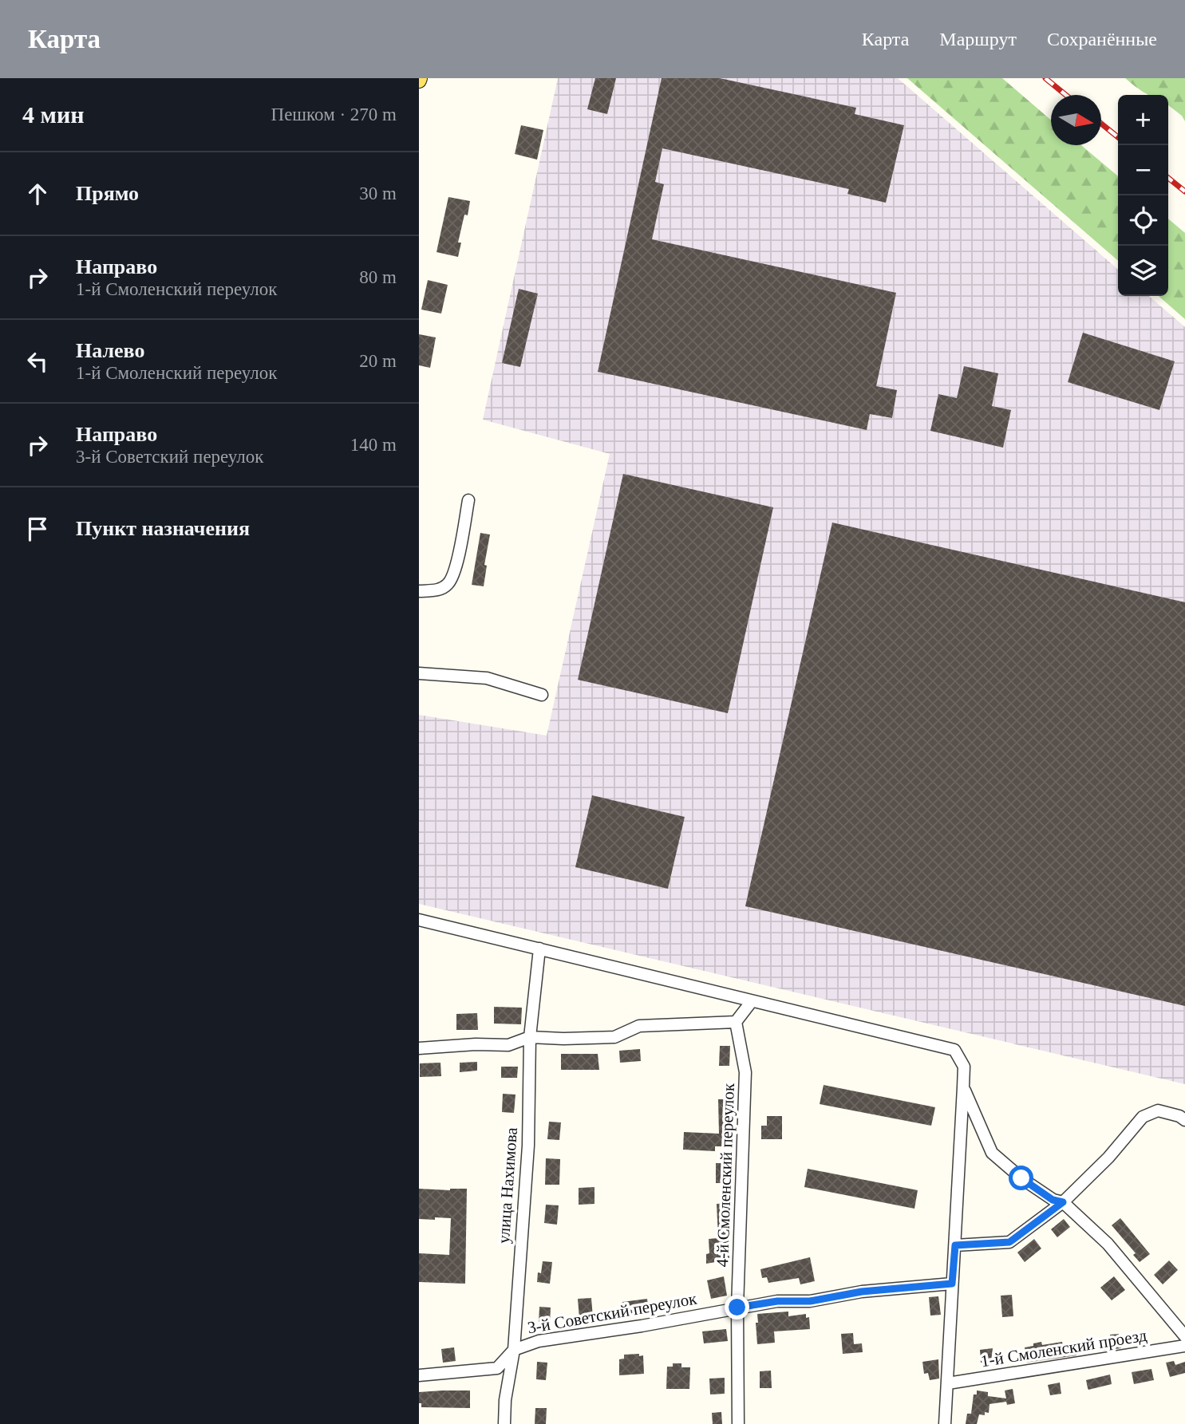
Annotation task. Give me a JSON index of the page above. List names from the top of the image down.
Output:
{
  "streets": {
    "street": [
      "4-й Смоленский переулок",
      "улица Нахимова",
      "3-й Советский переулок",
      "1-й Смоленский проезд"
    ]
  },
  "crossings": [
    ["4-й Смоленский переулок", "3-й Советский переулок"],
    ["улица Нахимова", "3-й Советский переулок"]
  ],
  "north": "right",
  "page": {
    "header": "Карта",
    "nav": ["Карта", "Маршрут", "Сохранённые"],
    "heading": ["4 мин", "Пешком · 270 m"],
    "map_buttons": ["+", "−"],
    "list": [
      ["Прямо", "30 m"],
      ["Направо", "1-й Смоленский переулок", "80 m"],
      ["Налево", "1-й Смоленский переулок", "20 m"],
      ["Направо", "3-й Советский переулок", "140 m"],
      "Пункт назначения"
    ]
  }
}
